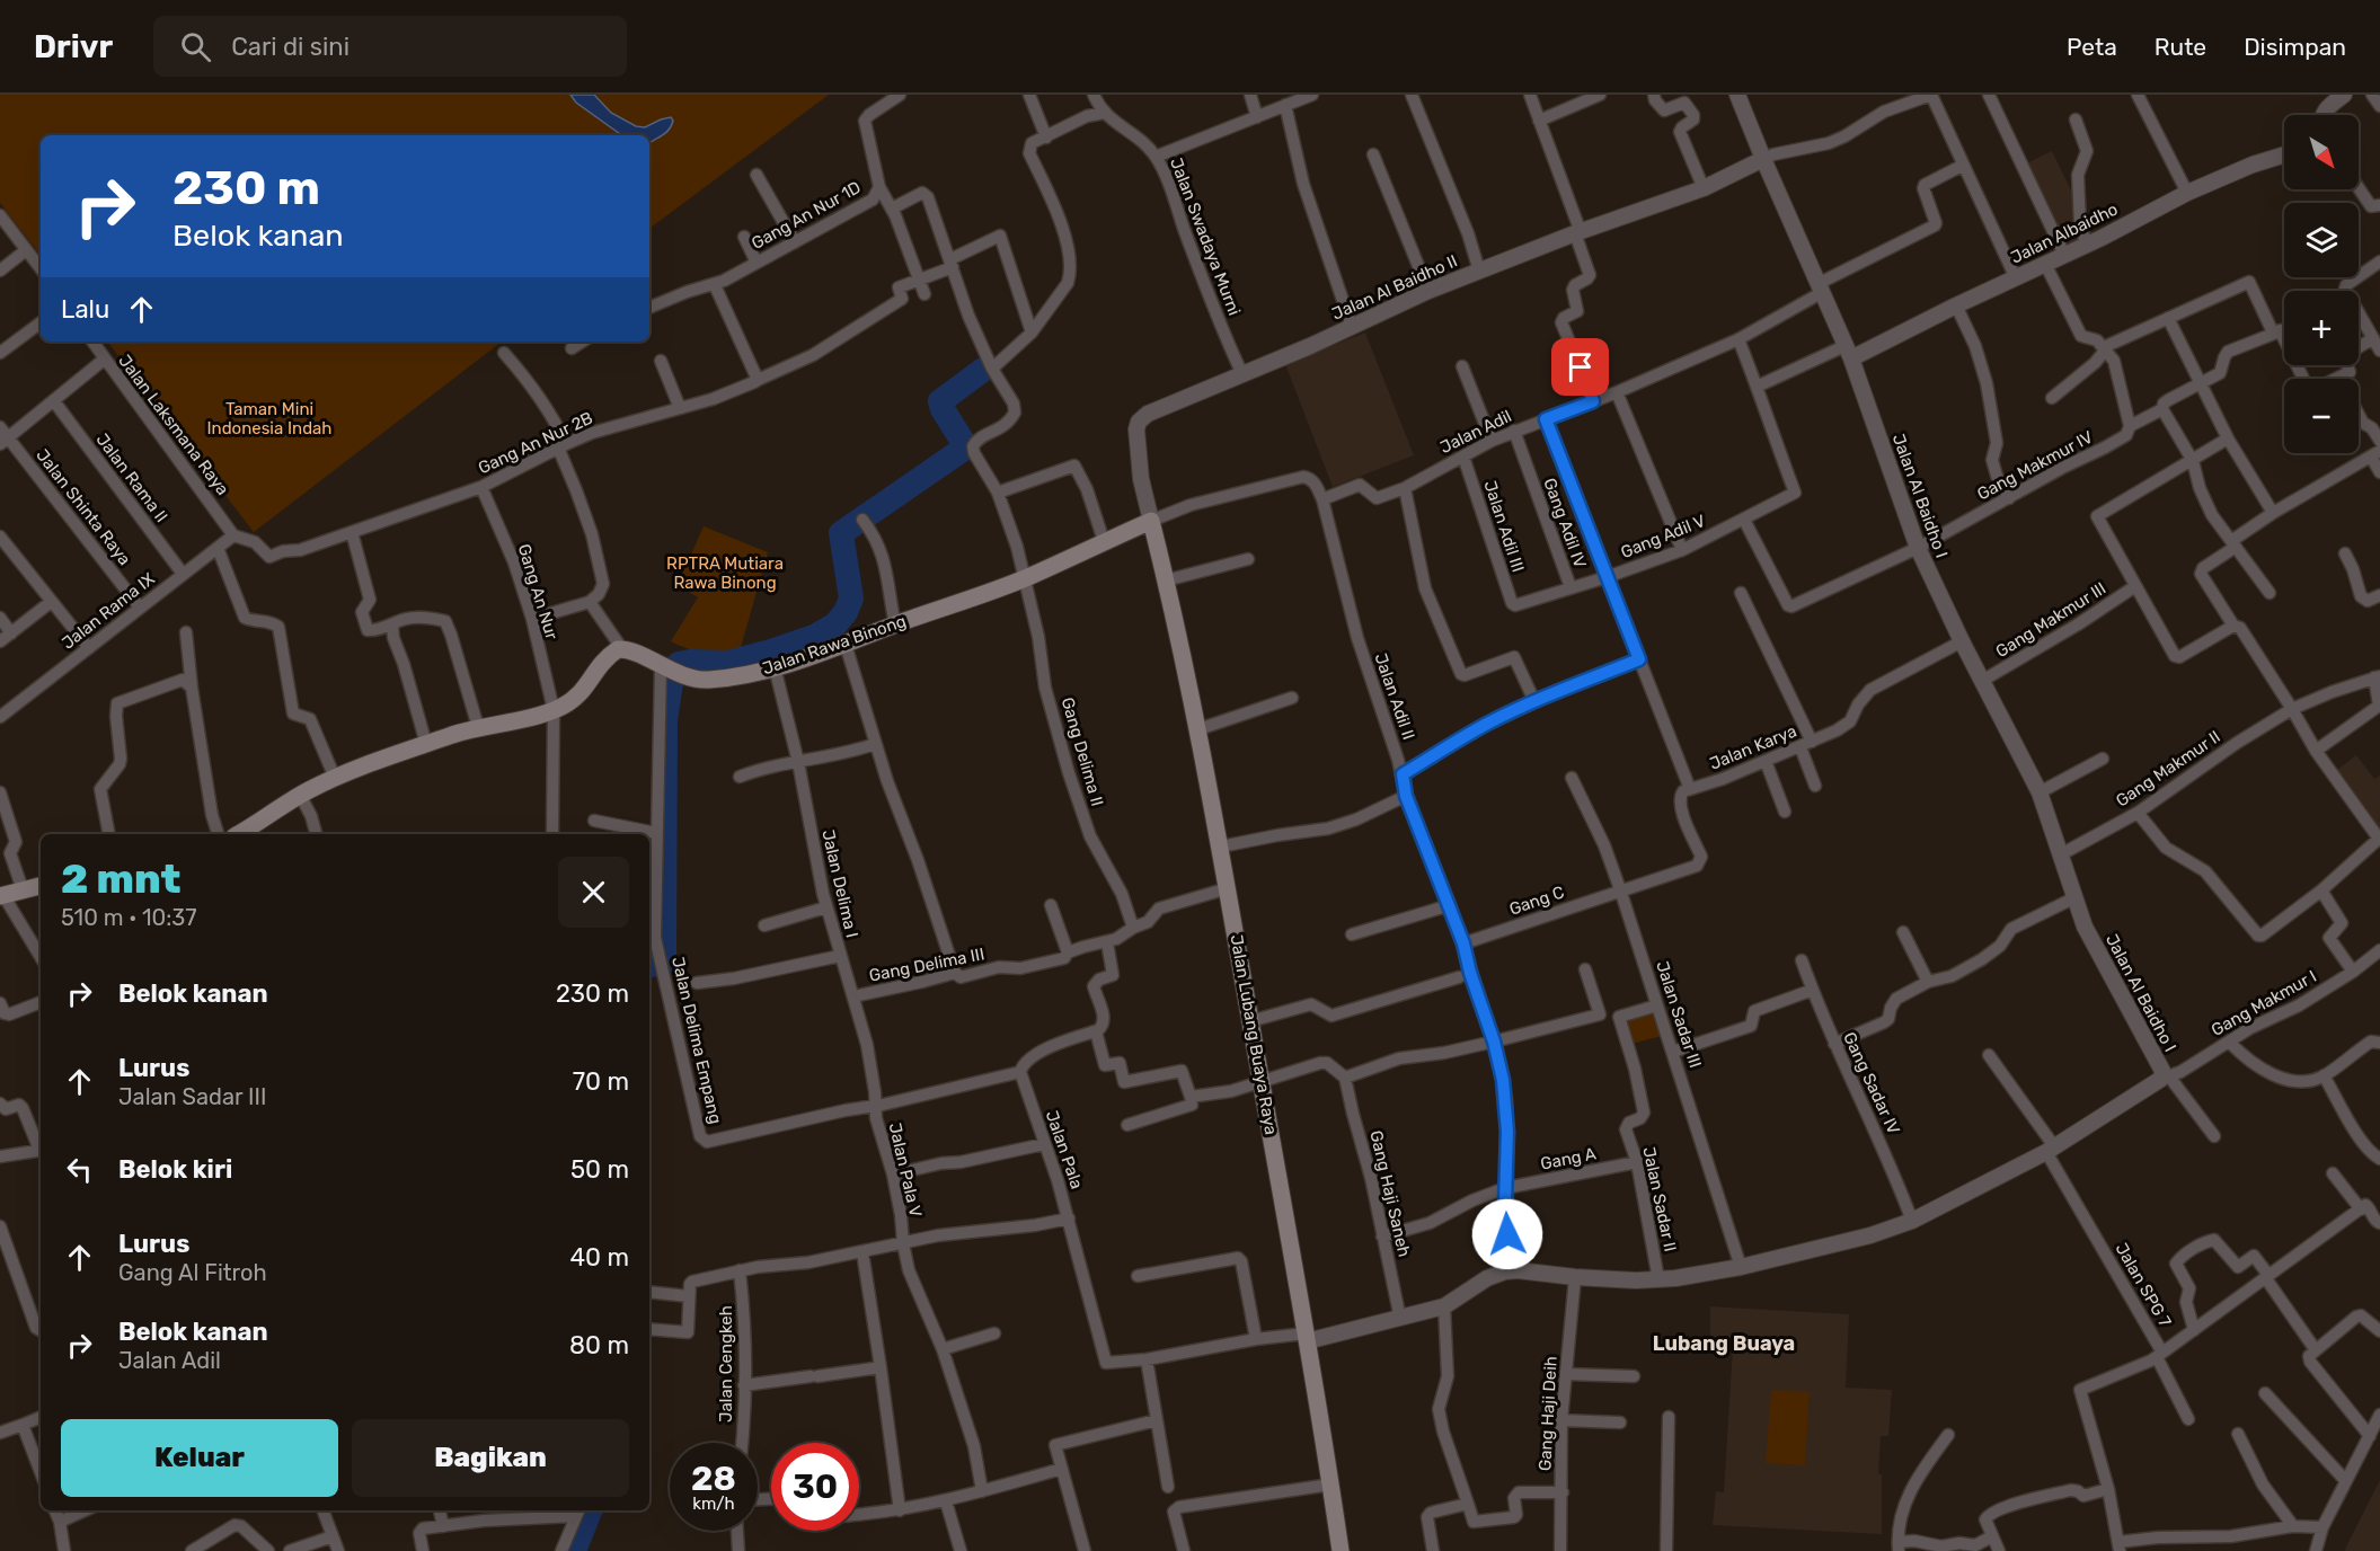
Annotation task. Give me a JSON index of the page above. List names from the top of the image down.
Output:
{
  "streets": {
    "main road": ["Jalan Rawa Binong", "Jalan Lubang Buaya Raya"],
    "street": [
      "Gang An Nur 1D",
      "Jalan Albaidho",
      "Jalan Swadaya Murni",
      "Jalan Al Baidho II",
      "Jalan Laksmana Raya",
      "Jalan Adil",
      "Gang An Nur 2B",
      "Gang Makmur IV",
      "Jalan Rama II",
      "Jalan Al Baidho I",
      "Jalan Shinta Raya",
      "Gang Adil IV",
      "Jalan Adil III",
      "Gang Adil V",
      "Gang An Nur",
      "Jalan Rama IX",
      "Gang Makmur III",
      "Jalan Adil II",
      "Jalan Karya",
      "Gang Delima II",
      "Gang Makmur II",
      "Jalan Delima I",
      "Gang C",
      "Gang Delima III",
      "Gang Makmur I",
      "Jalan Sadar III",
      "Jalan Delima Empang",
      "Gang Sadar IV",
      "Jalan Pala",
      "Gang A",
      "Jalan Pala V",
      "Gang Haji Saneh",
      "Jalan Sadar II",
      "Jalan SPG 7",
      "Jalan Cengkeh",
      "Gang Haji Deih"
    ]
  },
  "crossings": [
    ["Jalan Albaidho", "Jalan Al Baidho I"],
    ["Jalan Swadaya Murni", "Jalan Al Baidho II"],
    ["Jalan Al Baidho II", "Jalan Al Baidho I"],
    ["Jalan Al Baidho II", "Jalan Rawa Binong"],
    ["Jalan Al Baidho II", "Jalan Lubang Buaya Raya"],
    ["Jalan Laksmana Raya", "Gang An Nur 2B"],
    ["Jalan Laksmana Raya", "Jalan Rama IX"],
    ["Jalan Adil", "Jalan Al Baidho I"],
    ["Jalan Adil", "Gang Adil IV"],
    ["Jalan Adil", "Jalan Adil III"],
    ["Jalan Adil", "Gang Adil V"],
    ["Jalan Adil", "Jalan Adil II"],
    ["Gang An Nur 2B", "Gang An Nur"],
    ["Gang An Nur 2B", "Jalan Rama IX"],
    ["Gang Makmur IV", "Jalan Al Baidho I"],
    ["Jalan Rama II", "Jalan Rama IX"],
    ["Jalan Al Baidho I", "Gang Makmur III"],
    ["Jalan Al Baidho I", "Jalan Adil II"],
    ["Jalan Al Baidho I", "Jalan Karya"],
    ["Jalan Al Baidho I", "Gang Makmur II"],
    ["Jalan Al Baidho I", "Gang Makmur I"],
    ["Jalan Al Baidho I", "Jalan Sadar III"],
    ["Jalan Al Baidho I", "Jalan Lubang Buaya Raya"],
    ["Jalan Al Baidho I", "Gang Sadar IV"],
    ["Jalan Al Baidho I", "Jalan Pala"],
    ["Jalan Al Baidho I", "Gang Haji Saneh"],
    ["Jalan Al Baidho I", "Jalan Sadar II"],
    ["Jalan Al Baidho I", "Jalan SPG 7"],
    ["Jalan Al Baidho I", "Gang Haji Deih"],
    ["Jalan Shinta Raya", "Jalan Rama IX"],
    ["Gang Adil IV", "Gang Adil V"],
    ["Jalan Adil III", "Gang Adil V"],
    ["Jalan Rawa Binong", "Gang Delima II"],
    ["Jalan Rawa Binong", "Jalan Delima I"],
    ["Jalan Rawa Binong", "Jalan Lubang Buaya Raya"],
    ["Jalan Rawa Binong", "Jalan Delima Empang"],
    ["Jalan Adil II", "Gang C"],
    ["Jalan Adil II", "Gang A"],
    ["Gang Delima II", "Gang Delima III"],
    ["Jalan Delima I", "Gang Delima III"],
    ["Jalan Delima I", "Jalan Delima Empang"],
    ["Jalan Delima I", "Jalan Pala V"],
    ["Gang C", "Jalan Sadar III"],
    ["Gang Delima III", "Jalan Lubang Buaya Raya"],
    ["Jalan Sadar III", "Jalan Sadar II"],
    ["Jalan Lubang Buaya Raya", "Jalan Pala"],
    ["Jalan Delima Empang", "Jalan Pala V"],
    ["Gang A", "Gang Haji Saneh"],
    ["Gang A", "Jalan Sadar II"]
  ],
  "districts": ["Lubang Buaya"],
  "parks": ["Taman Mini Indonesia Indah", "RPTRA Mutiara Rawa Binong"],
  "north": "bottom right",
  "page": {
    "header": "Drivr",
    "search": "Cari di sini",
    "nav": ["Peta", "Rute", "Disimpan"],
    "map_buttons": ["+", "−"],
    "turn": ["230 m", "Belok kanan"],
    "then": "Lalu",
    "heading": ["2 mnt", "510 m · 10:37"],
    "list": [
      {
        "name": "Belok kanan",
        "value": "230 m"
      },
      {
        "name": "Lurus",
        "note": "Jalan Sadar III",
        "value": "70 m"
      },
      {
        "name": "Belok kiri",
        "value": "50 m"
      },
      {
        "name": "Lurus",
        "note": "Gang Al Fitroh",
        "value": "40 m"
      },
      {
        "name": "Belok kanan",
        "note": "Jalan Adil",
        "value": "80 m"
      }
    ],
    "buttons": ["Keluar", "Bagikan"],
    "speed": "28 km/h",
    "limit": "30"
  }
}
